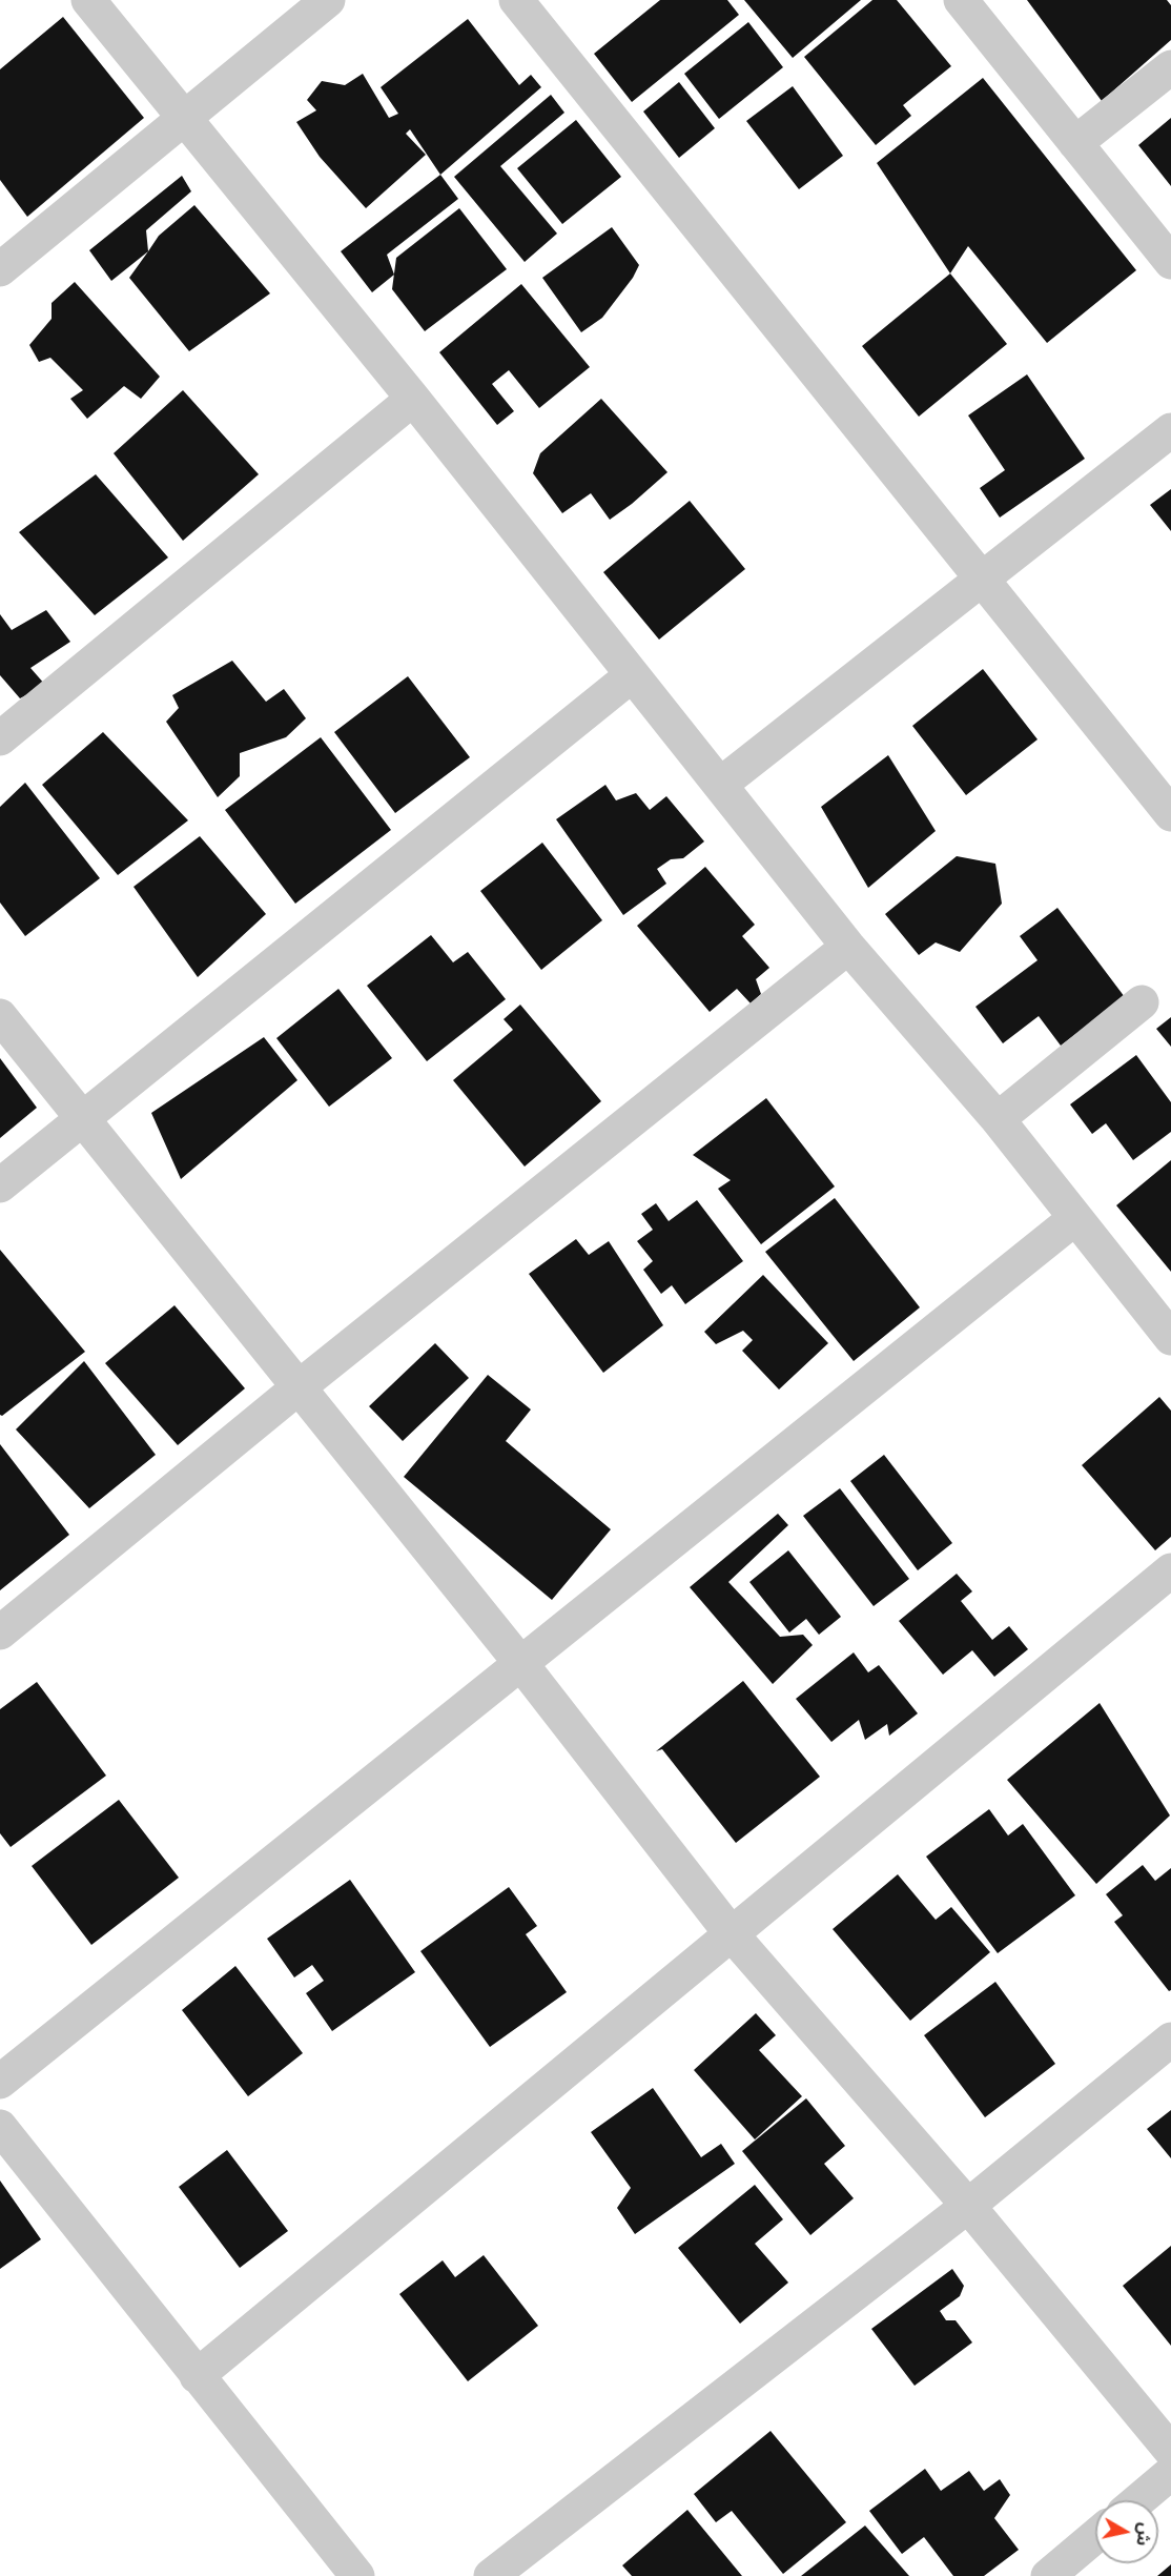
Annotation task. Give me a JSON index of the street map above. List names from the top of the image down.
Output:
{
  "north": "right"
}
